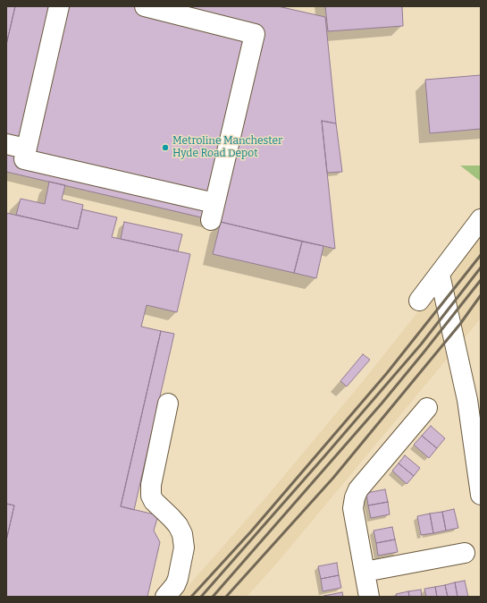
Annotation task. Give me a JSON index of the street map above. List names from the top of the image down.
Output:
{
  "places": ["Metroline Manchester Hyde Road Depot"]
}
